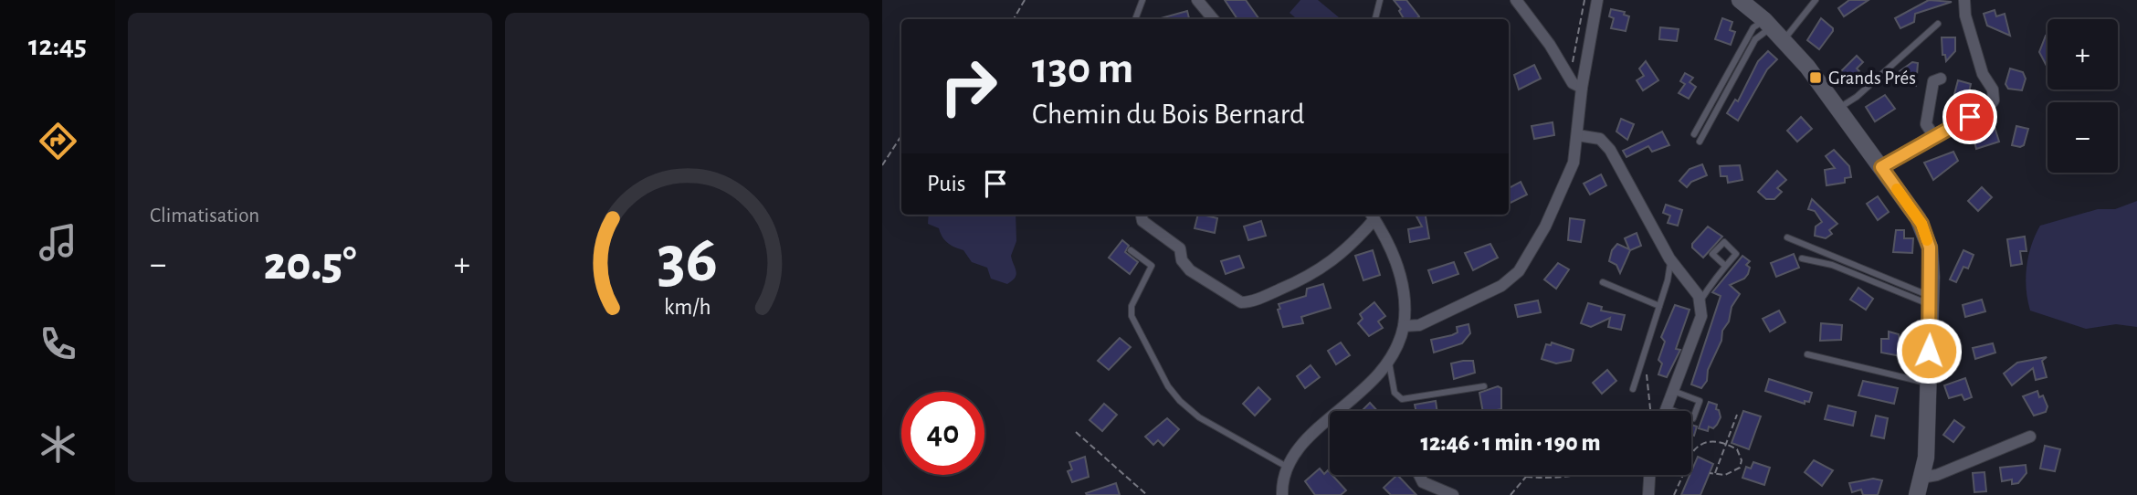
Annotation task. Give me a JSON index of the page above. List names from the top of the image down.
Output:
{
  "places": {
    "transit": ["Grands Prés"]
  },
  "page": {
    "tabs": "12:45",
    "tile": "Climatisation",
    "map_buttons": ["+", "−"],
    "turn": ["130 m", "Chemin du Bois Bernard"],
    "then": "Puis",
    "heat": ["−", "20.5°", "+"],
    "limit": "40",
    "trip": "12:46 · 1 min · 190 m",
    "gauge": ["36", "km/h"]
  }
}
